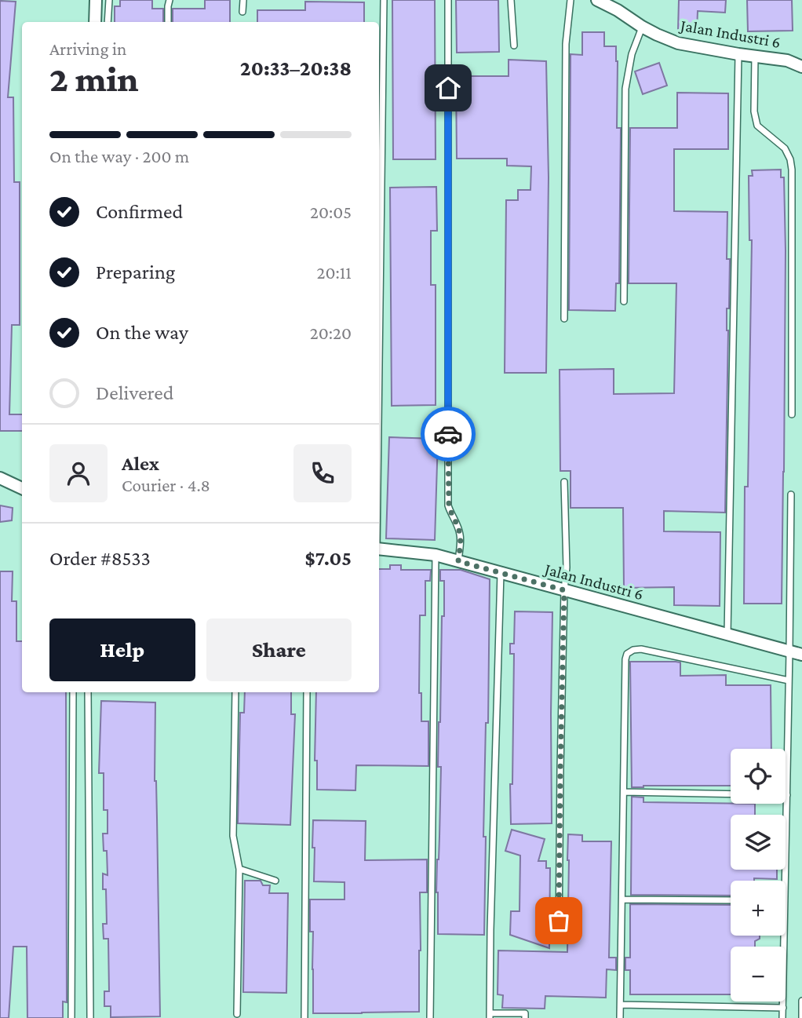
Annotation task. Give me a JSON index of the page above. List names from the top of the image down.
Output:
{
  "streets": {
    "street": ["Jalan Industri 6"]
  },
  "page": {
    "heading": ["2 min", "Arriving in", "20:33–20:38"],
    "panel": [
      "Alex",
      "Courier · 4.8",
      "Order #8533",
      "$7.05"
    ],
    "bar": "On the way · 200 m",
    "list": [
      ["Confirmed", "20:05"],
      ["Preparing", "20:11"],
      ["On the way", "20:20"],
      "Delivered"
    ],
    "buttons": ["Help", "Share"],
    "map_buttons": ["+", "−"]
  }
}
